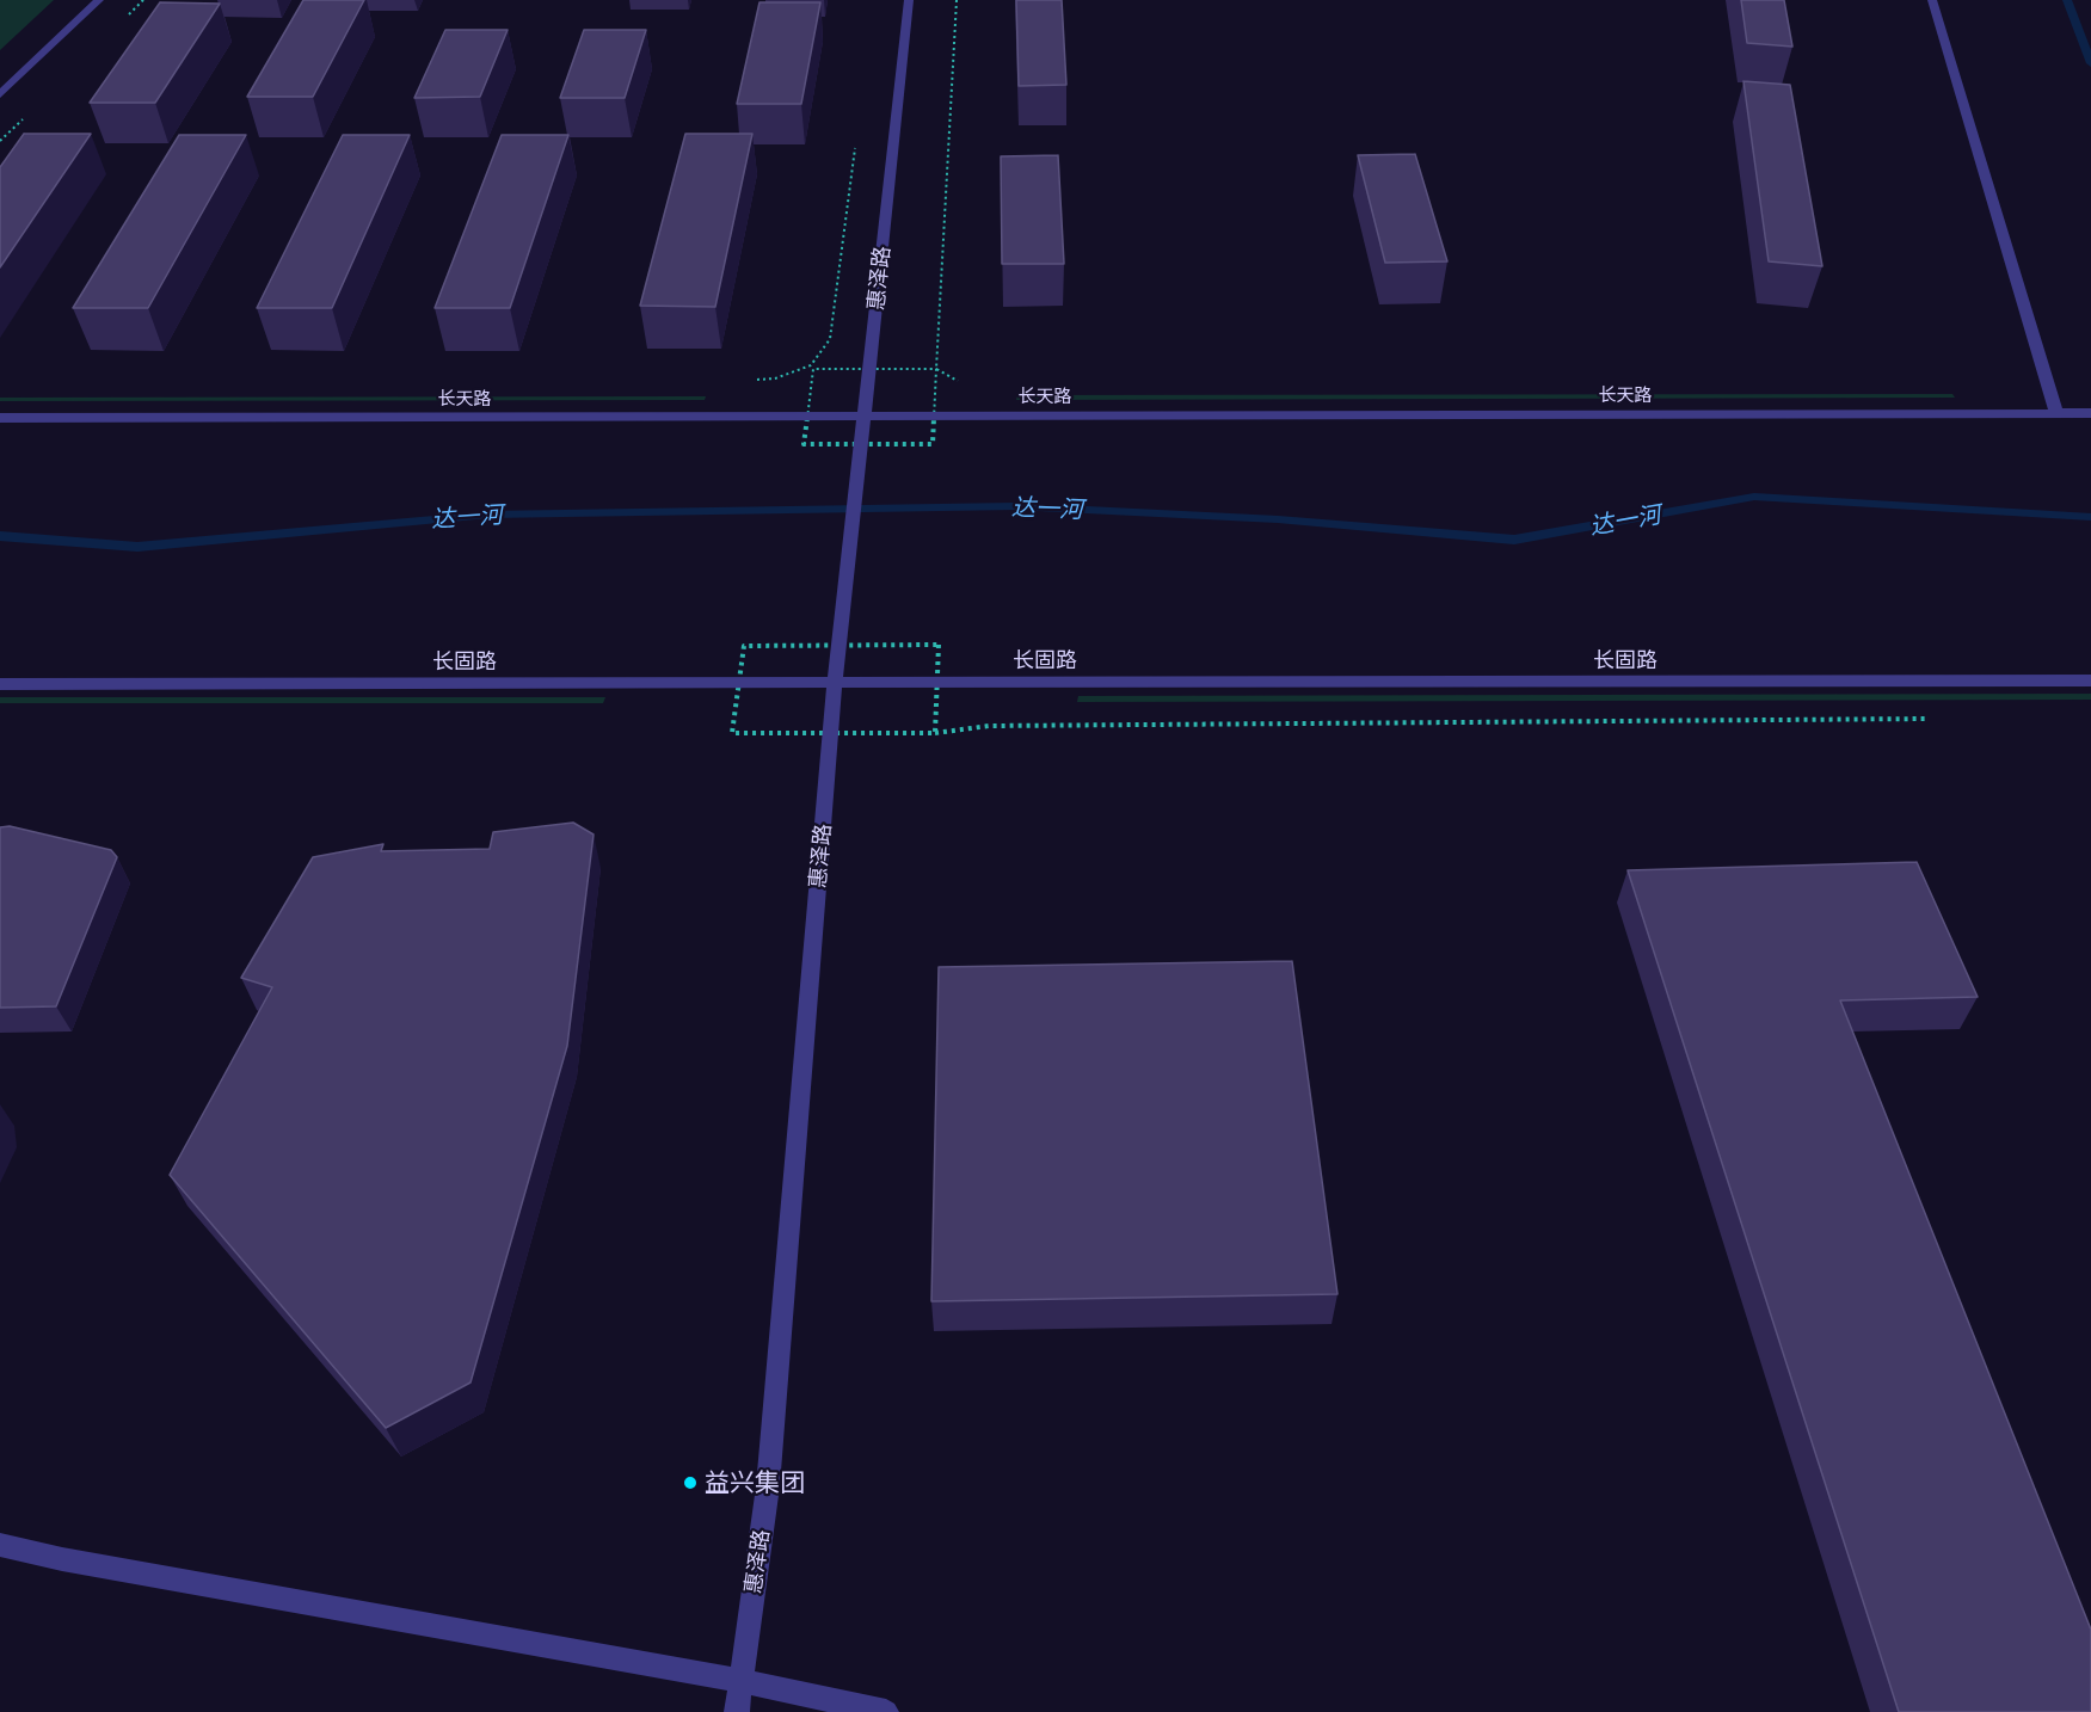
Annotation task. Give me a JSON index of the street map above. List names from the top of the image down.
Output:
{
  "streets": {
    "street": ["惠泽路", "长天路", "长固路"]
  },
  "crossings": [
    ["惠泽路", "长天路"],
    ["惠泽路", "长固路"]
  ],
  "water": ["达一河"],
  "places": ["益兴集团"]
}
